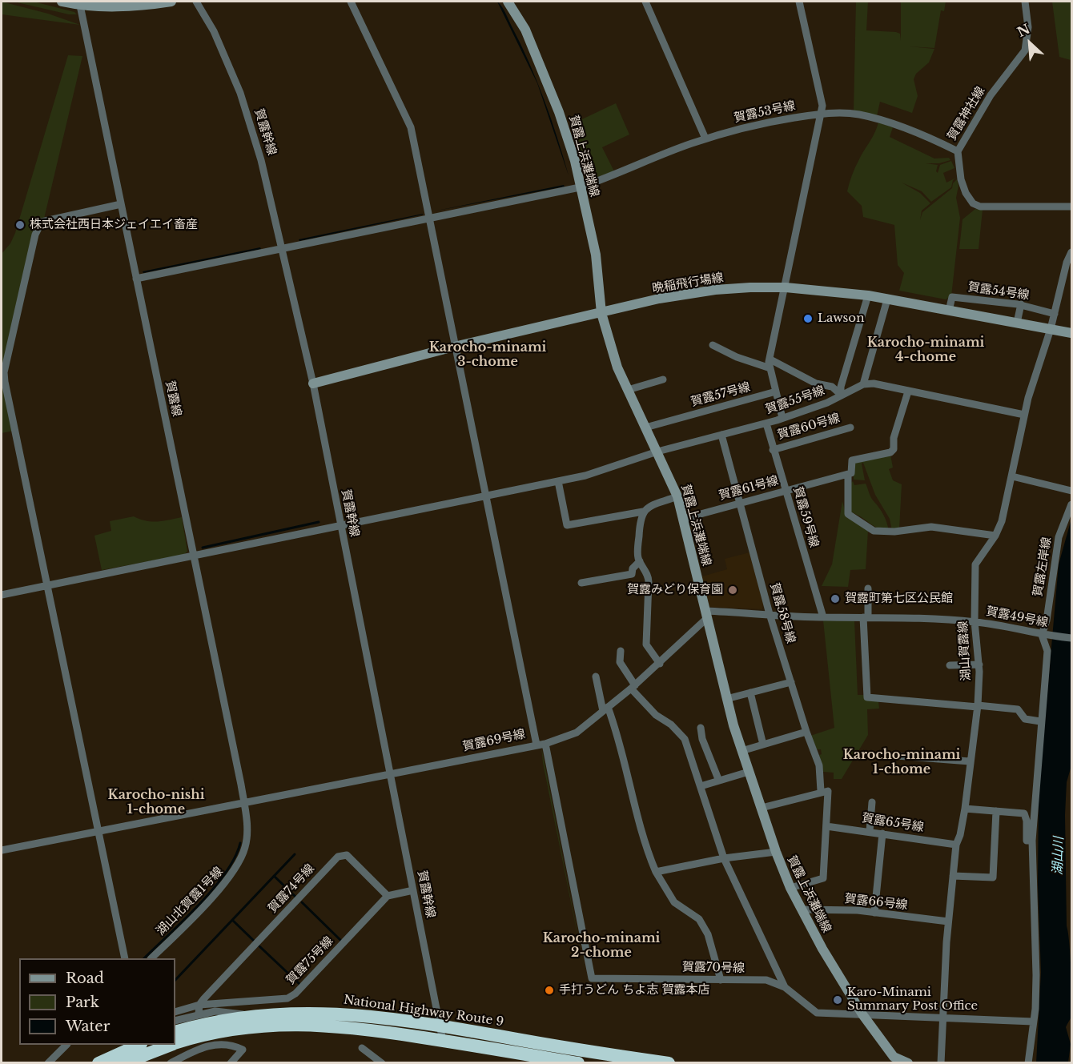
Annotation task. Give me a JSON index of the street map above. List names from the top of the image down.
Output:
{
  "streets": {
    "highway": ["National Highway Route 9"],
    "street": [
      "賀露53号線",
      "賀露神社線",
      "賀露幹線",
      "賀露上浜灘端線",
      "晩稲飛行場線",
      "賀露54号線",
      "賀露57号線",
      "賀露線",
      "賀露55号線",
      "賀露60号線",
      "賀露61号線",
      "賀露59号線",
      "賀露左岸線",
      "賀露58号線",
      "賀露49号線",
      "湖山賀露線",
      "賀露69号線",
      "賀露65号線",
      "賀露74号線",
      "湖山北賀露1号線",
      "賀露66号線",
      "賀露75号線",
      "賀露70号線"
    ]
  },
  "crossings": [
    ["賀露53号線", "賀露神社線"],
    ["賀露53号線", "賀露幹線"],
    ["賀露53号線", "賀露上浜灘端線"],
    ["賀露53号線", "賀露線"],
    ["賀露幹線", "晩稲飛行場線"],
    ["賀露幹線", "賀露55号線"],
    ["賀露幹線", "賀露69号線"],
    ["賀露幹線", "National Highway Route 9"],
    ["賀露上浜灘端線", "晩稲飛行場線"],
    ["賀露上浜灘端線", "賀露57号線"],
    ["賀露上浜灘端線", "賀露55号線"],
    ["賀露上浜灘端線", "賀露61号線"],
    ["賀露上浜灘端線", "賀露49号線"],
    ["賀露上浜灘端線", "賀露69号線"],
    ["賀露上浜灘端線", "賀露66号線"],
    ["賀露上浜灘端線", "賀露70号線"],
    ["晩稲飛行場線", "賀露54号線"],
    ["晩稲飛行場線", "湖山賀露線"],
    ["賀露54号線", "湖山賀露線"],
    ["賀露線", "賀露55号線"],
    ["賀露線", "賀露69号線"],
    ["賀露線", "湖山北賀露1号線"],
    ["賀露55号線", "賀露59号線"],
    ["賀露55号線", "賀露58号線"],
    ["賀露60号線", "賀露59号線"],
    ["賀露61号線", "賀露59号線"],
    ["賀露61号線", "賀露58号線"],
    ["賀露59号線", "賀露49号線"],
    ["賀露左岸線", "賀露49号線"],
    ["賀露58号線", "賀露49号線"],
    ["賀露58号線", "賀露65号線"],
    ["賀露49号線", "湖山賀露線"],
    ["賀露49号線", "賀露69号線"],
    ["湖山賀露線", "賀露65号線"],
    ["湖山賀露線", "賀露66号線"],
    ["湖山賀露線", "賀露70号線"],
    ["賀露69号線", "湖山北賀露1号線"],
    ["賀露69号線", "賀露70号線"],
    ["賀露74号線", "賀露75号線"]
  ],
  "districts": [
    "Karocho-minami 4-chome",
    "Karocho-minami 3-chome",
    "Karocho-minami 1-chome",
    "Karocho-nishi 1-chome",
    "Karocho-minami 2-chome"
  ],
  "water": ["湖山川"],
  "places": [
    "株式会社西日本ジェイエイ畜産",
    "Lawson",
    "賀露みどり保育園",
    "賀露町第七区公民館",
    "手打うどん ちよ志 賀露本店",
    "Karo-Minami Summary Post Office"
  ],
  "legend": ["Road", "Park", "Water"],
  "north": "top left"
}
